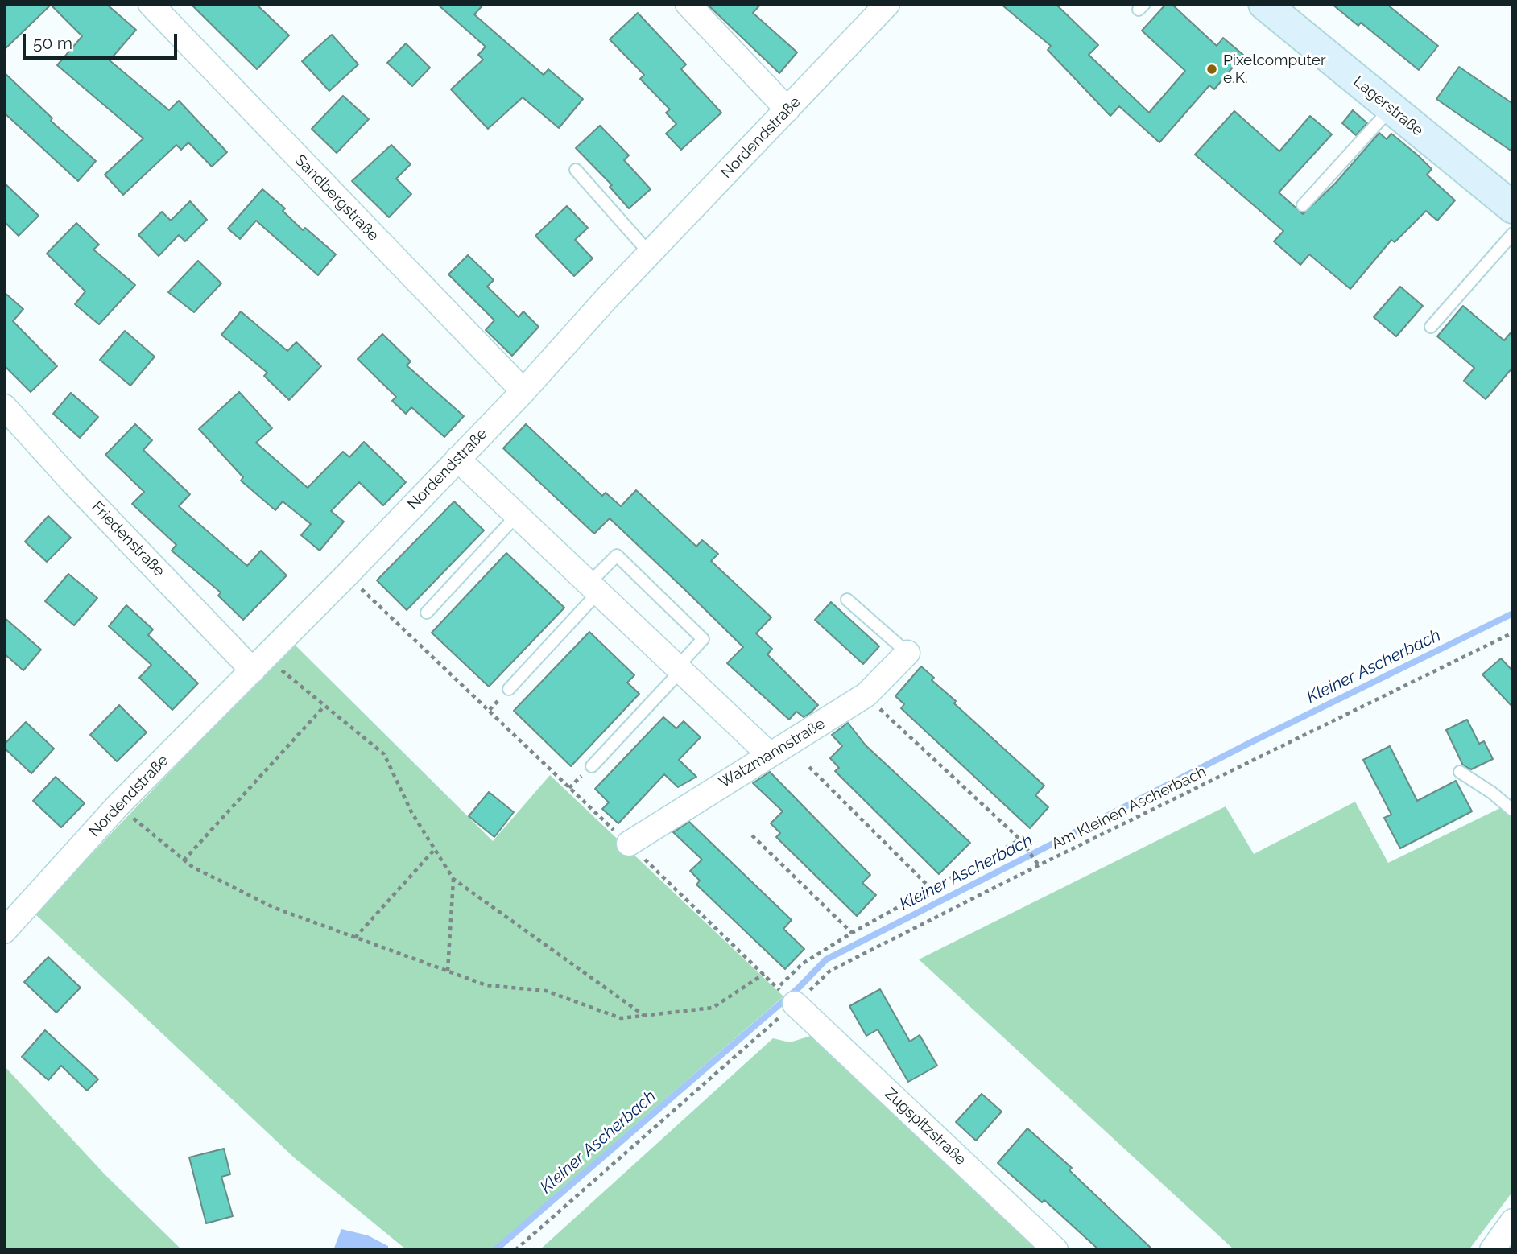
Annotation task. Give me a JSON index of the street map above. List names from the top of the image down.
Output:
{
  "streets": {
    "street": [
      "Lagerstraße",
      "Nordendstraße",
      "Sandbergstraße",
      "Friedenstraße",
      "Watzmannstraße",
      "Zugspitzstraße"
    ],
    "path": ["Am Kleinen Ascherbach"]
  },
  "crossings": [
    ["Nordendstraße", "Sandbergstraße"],
    ["Nordendstraße", "Friedenstraße"],
    ["Am Kleinen Ascherbach", "Zugspitzstraße"]
  ],
  "water": ["Kleiner Ascherbach"],
  "places": ["Pixelcomputer e.K."],
  "scale_bar": "50 m"
}
